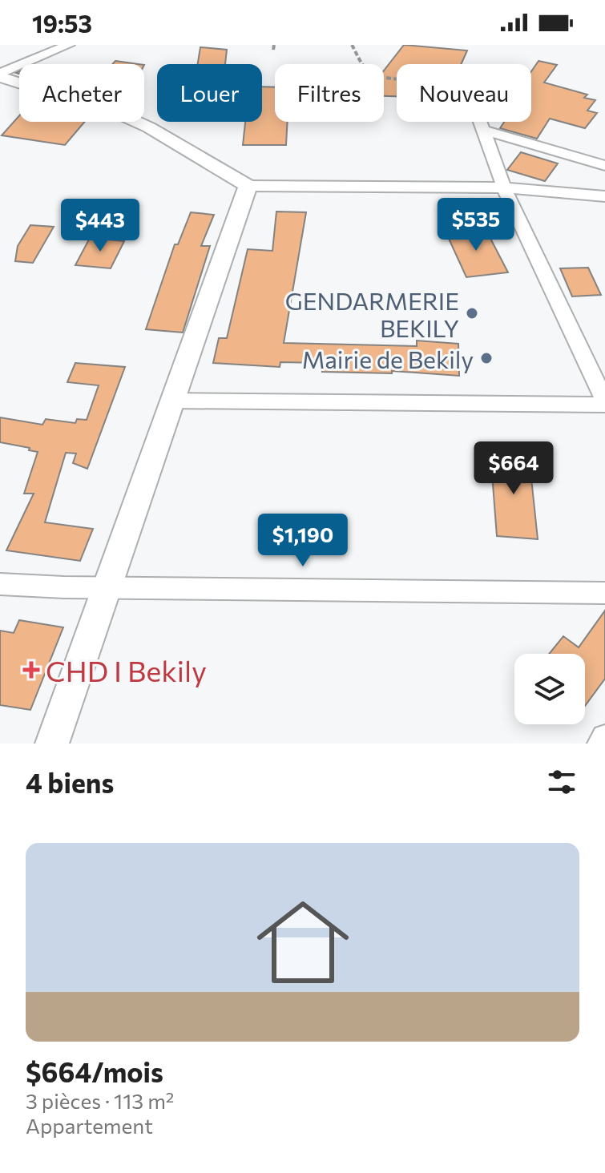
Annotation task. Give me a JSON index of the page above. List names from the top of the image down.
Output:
{
  "places": {
    "other": ["GENDARMERIE BEKILY", "Mairie de Bekily"],
    "health": ["CHD I Bekily"]
  },
  "page": {
    "status": "19:53",
    "chip": [
      "Acheter",
      "Louer",
      "Filtres",
      "Nouveau"
    ],
    "price": [
      "$535",
      "$443",
      "$664",
      "$1,190"
    ],
    "heading": "4 biens",
    "list": [
      {
        "name": "$664/mois",
        "note": "3 pièces · 113 m² · Appartement"
      }
    ]
  }
}
